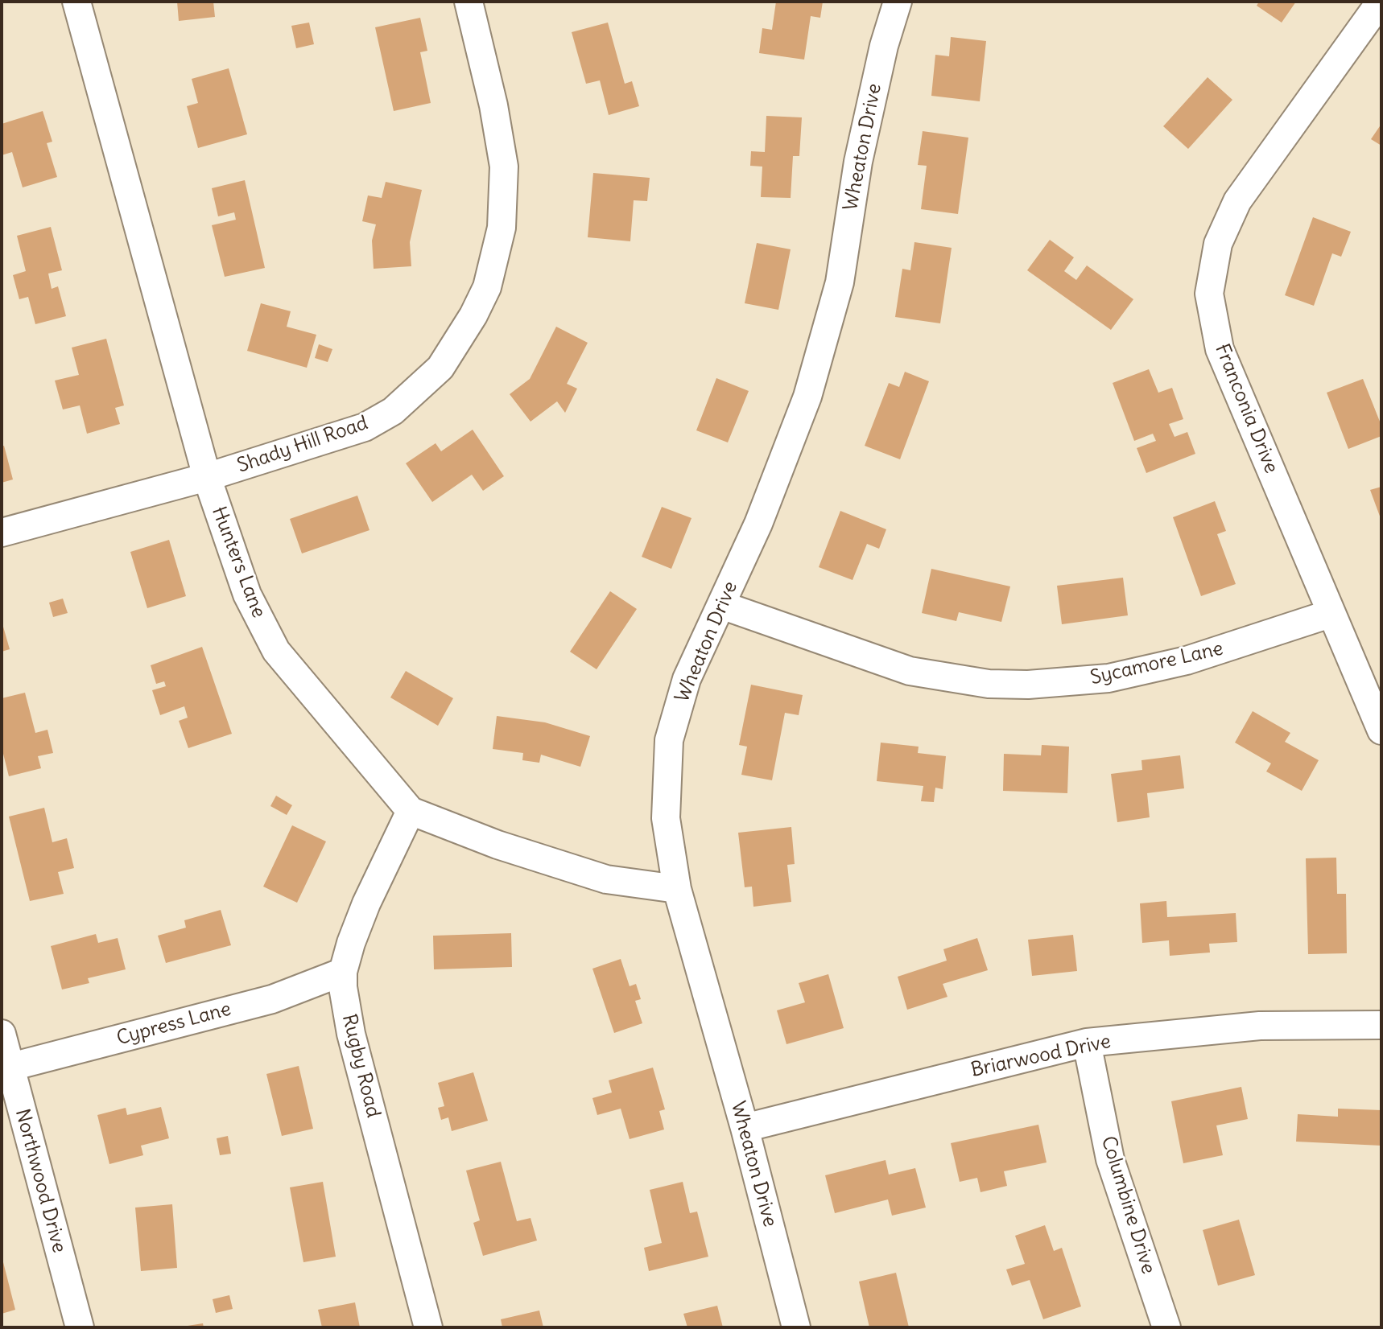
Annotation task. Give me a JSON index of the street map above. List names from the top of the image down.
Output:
{
  "streets": {
    "street": [
      "Wheaton Drive",
      "Franconia Drive",
      "Shady Hill Road",
      "Hunters Lane",
      "Sycamore Lane",
      "Cypress Lane",
      "Briarwood Drive",
      "Rugby Road",
      "Northwood Drive",
      "Columbine Drive"
    ]
  },
  "crossings": [
    ["Wheaton Drive", "Hunters Lane"],
    ["Wheaton Drive", "Sycamore Lane"],
    ["Wheaton Drive", "Briarwood Drive"],
    ["Franconia Drive", "Sycamore Lane"],
    ["Shady Hill Road", "Hunters Lane"],
    ["Hunters Lane", "Rugby Road"],
    ["Cypress Lane", "Rugby Road"],
    ["Cypress Lane", "Northwood Drive"],
    ["Briarwood Drive", "Columbine Drive"]
  ]
}
